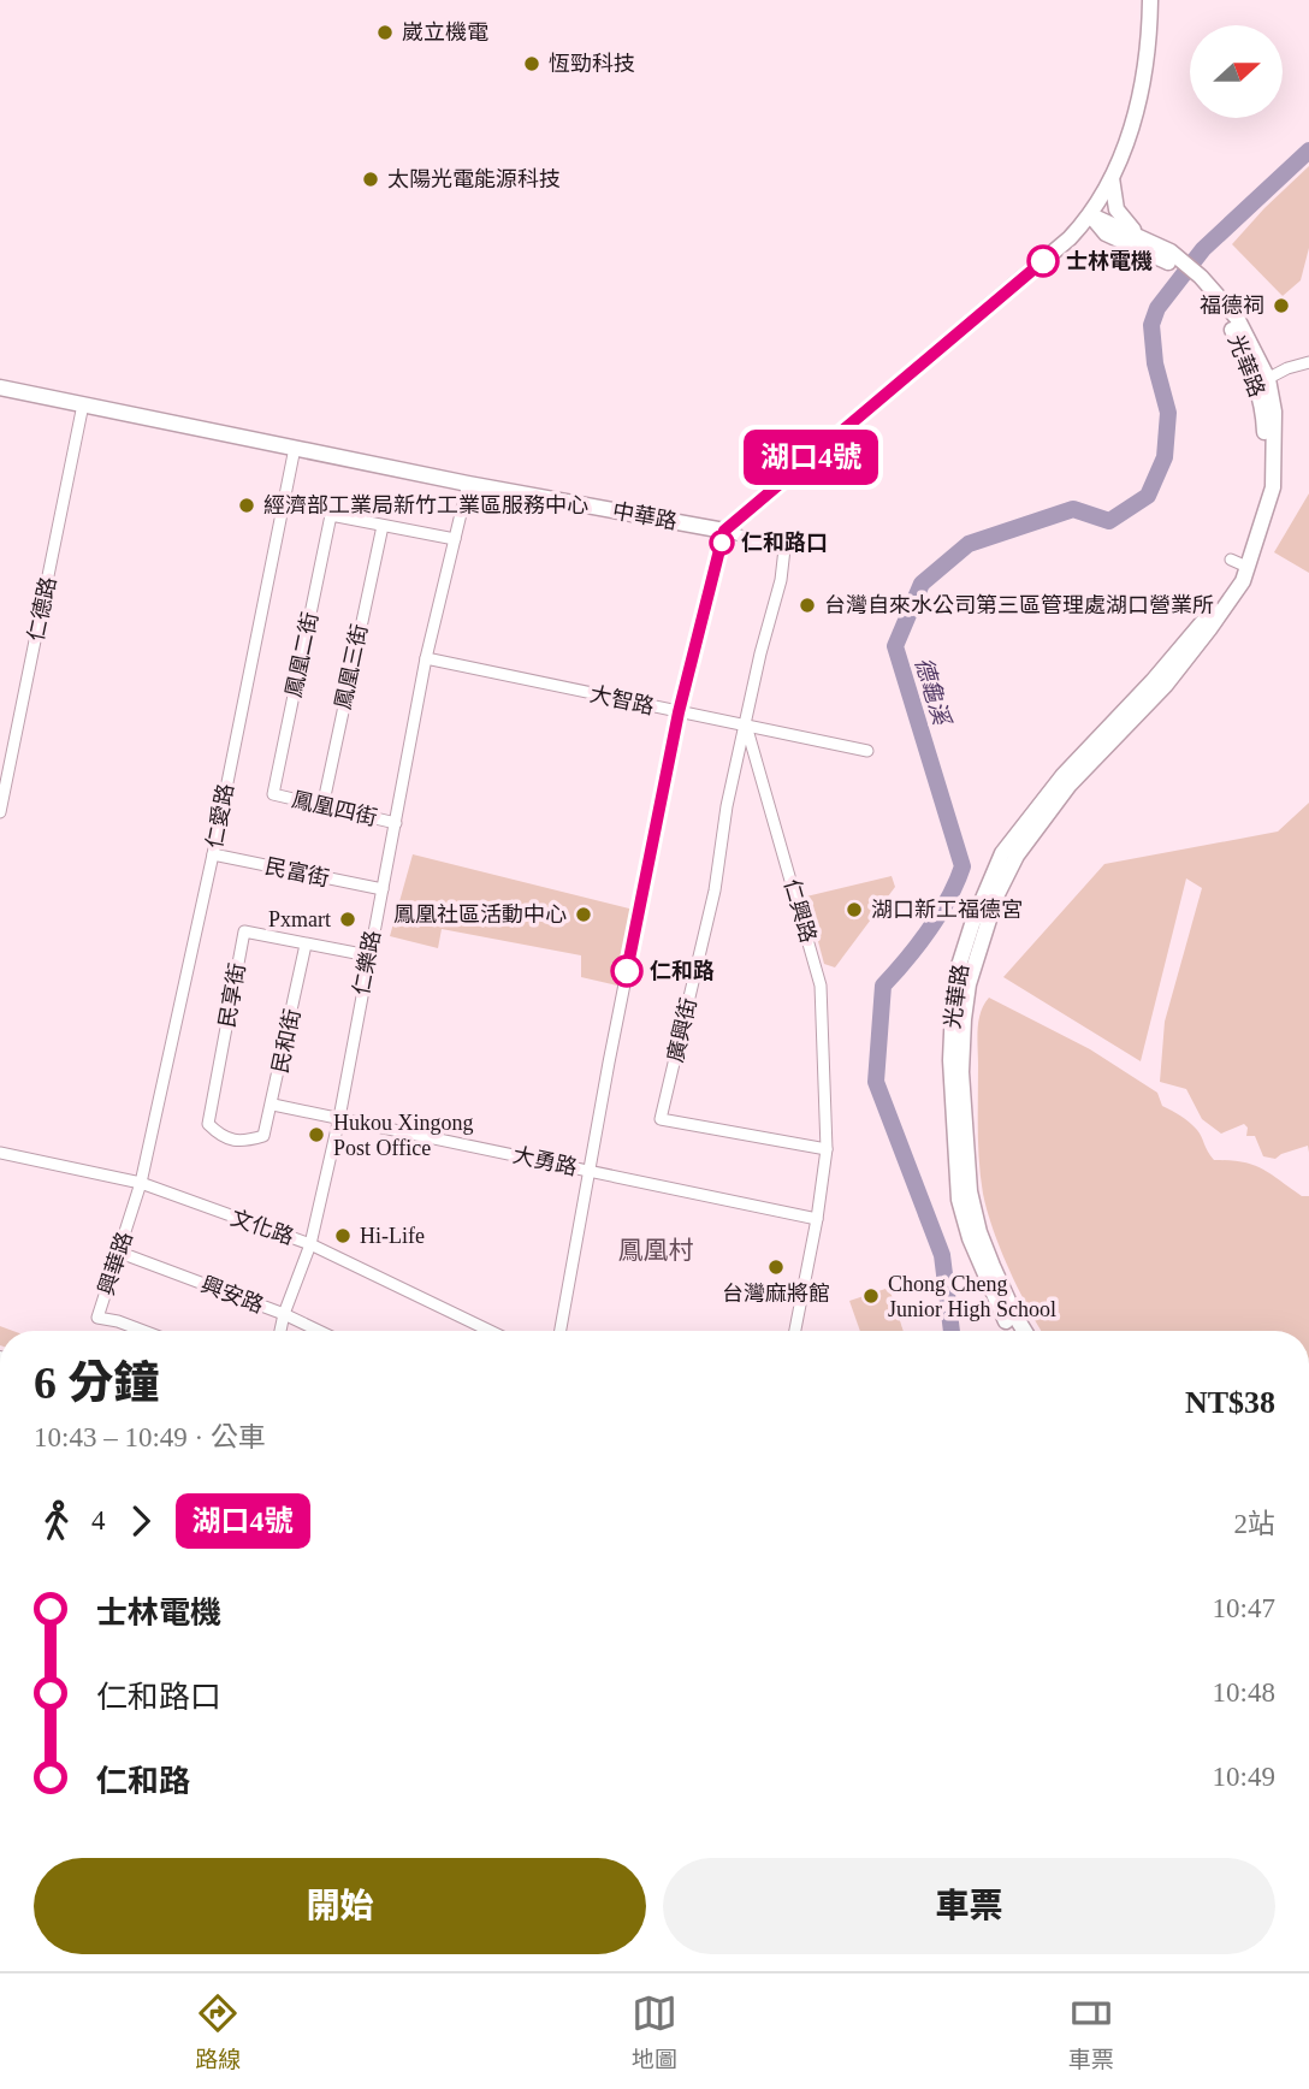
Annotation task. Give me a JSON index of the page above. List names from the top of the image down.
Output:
{
  "streets": {
    "street": [
      "光華路",
      "中華路",
      "仁德路",
      "鳳凰二街",
      "鳳凰三街",
      "大智路",
      "鳳凰四街",
      "仁愛路",
      "民富街",
      "仁興路",
      "仁樂路",
      "民享街",
      "廣興街",
      "民和街",
      "大勇路",
      "文化路",
      "興華路",
      "興安路"
    ]
  },
  "crossings": [
    ["中華路", "仁德路"],
    ["中華路", "仁愛路"],
    ["中華路", "仁興路"],
    ["中華路", "仁樂路"],
    ["鳳凰二街", "鳳凰三街"],
    ["鳳凰二街", "鳳凰四街"],
    ["鳳凰三街", "鳳凰四街"],
    ["大智路", "仁興路"],
    ["大智路", "仁樂路"],
    ["大智路", "廣興街"],
    ["鳳凰四街", "仁樂路"],
    ["仁愛路", "民富街"],
    ["仁愛路", "文化路"],
    ["仁愛路", "興華路"],
    ["民富街", "仁樂路"],
    ["仁興路", "廣興街"],
    ["仁興路", "大勇路"],
    ["仁樂路", "民享街"],
    ["仁樂路", "大勇路"],
    ["仁樂路", "文化路"],
    ["仁樂路", "興安路"],
    ["民享街", "民和街"],
    ["民和街", "大勇路"],
    ["文化路", "興華路"],
    ["興華路", "興安路"]
  ],
  "districts": ["鳳凰村"],
  "water": ["德龜溪"],
  "places": [
    "崴立機電",
    "恆勁科技",
    "太陽光電能源科技",
    "士林電機",
    "福德祠",
    "經濟部工業局新竹工業區服務中心",
    "仁和路口",
    "台灣自來水公司第三區管理處湖口營業所",
    "湖口新工福德宮",
    "鳳凰社區活動中心",
    "Pxmart",
    "仁和路",
    "Hukou Xingong Post Office",
    "Hi-Life",
    "台灣麻將館",
    "Chong Cheng Junior High School"
  ],
  "lines": ["bus line 湖口4號"],
  "north": "right",
  "page": {
    "on_map": "湖口4號",
    "heading": ["6 分鐘", "10:43 – 10:49 · 公車", "NT$38"],
    "legs": ["4", "湖口4號", "2站"],
    "list": [
      {
        "name": "士林電機",
        "value": "10:47"
      },
      {
        "name": "仁和路口",
        "value": "10:48"
      },
      {
        "name": "仁和路",
        "value": "10:49"
      }
    ],
    "buttons": ["開始", "車票"],
    "tabs": ["路線", "地圖", "車票"]
  }
}
